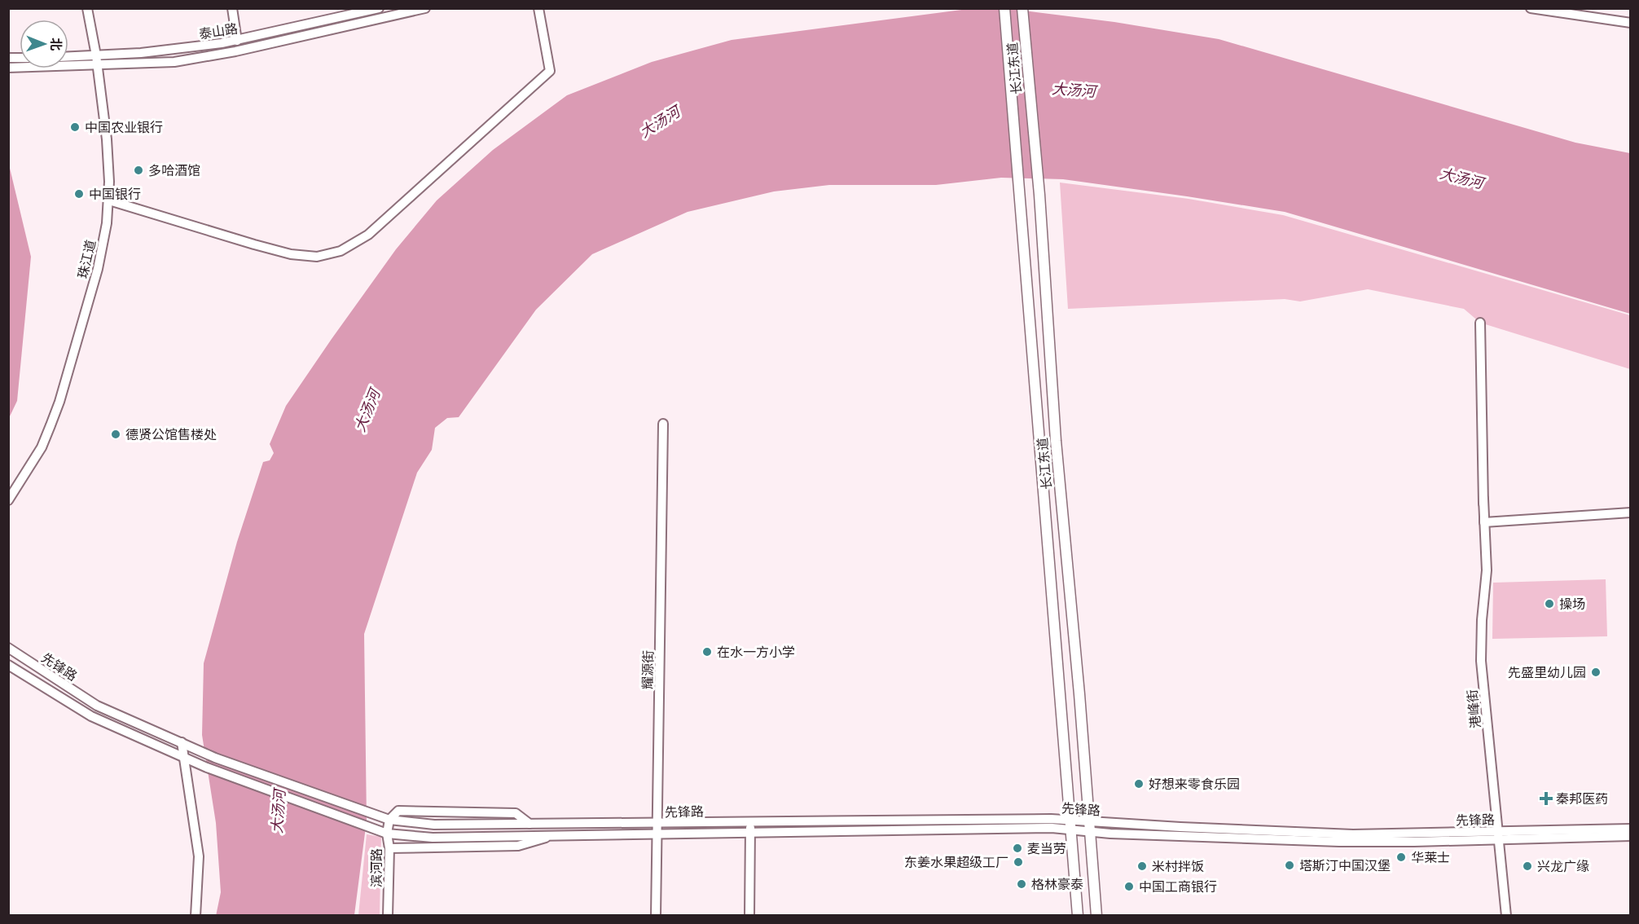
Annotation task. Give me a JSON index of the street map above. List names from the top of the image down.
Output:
{
  "streets": {
    "main road": ["长江东道"],
    "street": [
      "泰山路",
      "珠江道",
      "先锋路",
      "耀源街",
      "港峰街",
      "滨河路"
    ]
  },
  "crossings": [
    ["泰山路", "珠江道"],
    ["长江东道", "先锋路"],
    ["先锋路", "耀源街"],
    ["先锋路", "港峰街"],
    ["先锋路", "滨河路"]
  ],
  "water": ["大汤河"],
  "places": {
    "other": [
      "中国农业银行",
      "多哈酒馆",
      "中国银行",
      "德贤公馆售楼处",
      "操场",
      "在水一方小学",
      "先盛里幼儿园",
      "好想来零食乐园",
      "麦当劳",
      "华莱士",
      "东姜水果超级工厂",
      "塔斯汀中国汉堡",
      "米村拌饭",
      "兴龙广缘",
      "格林豪泰",
      "中国工商银行"
    ],
    "health": ["秦邦医药"]
  },
  "north": "right"
}
